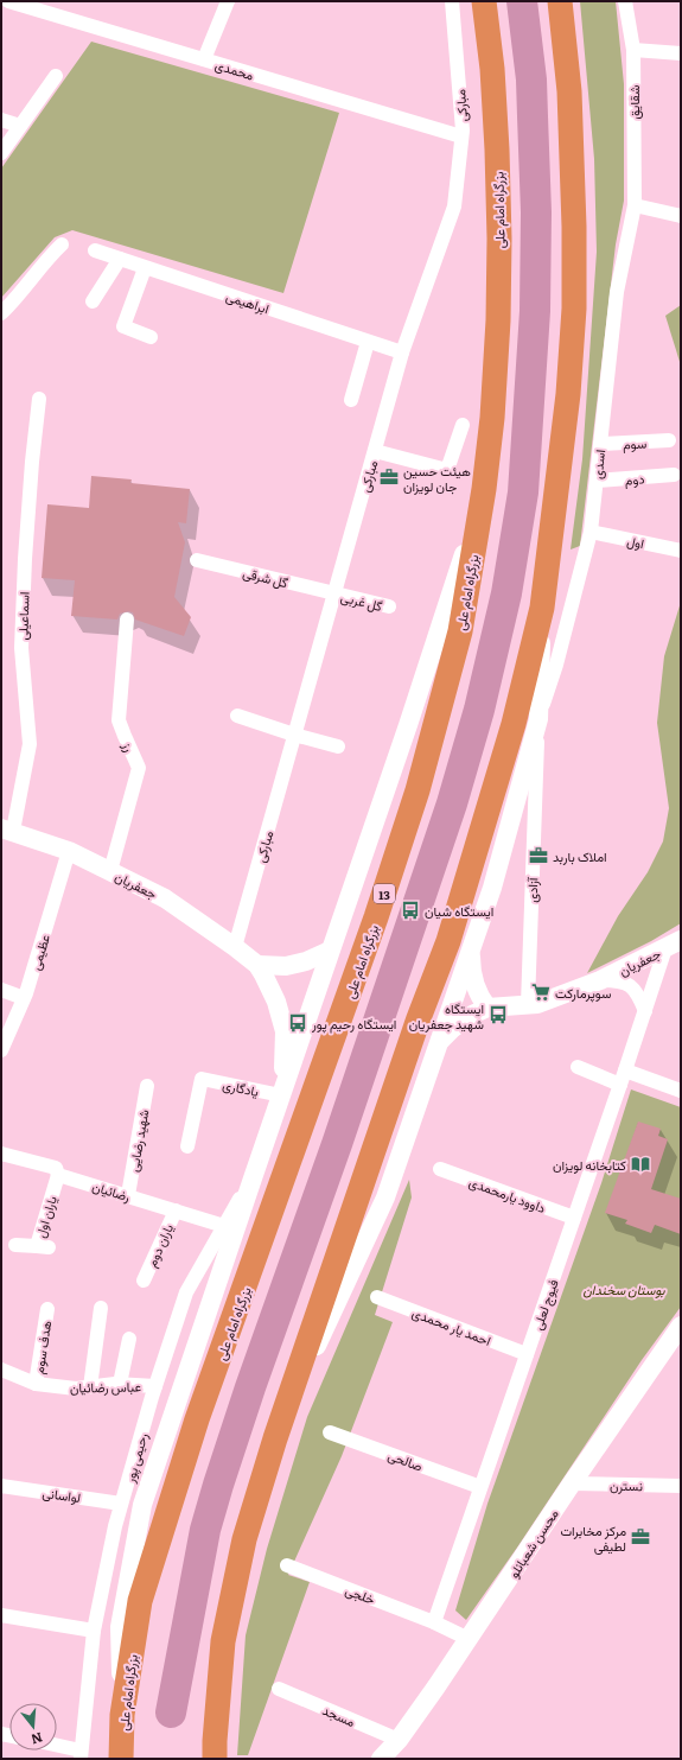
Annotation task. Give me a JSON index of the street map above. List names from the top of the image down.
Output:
{
  "streets": {
    "highway": ["بزرگراه امام علی", "13"],
    "main road": ["جعفریان", "محسن شعبانلو"],
    "street": [
      "محمدی",
      "شقایق",
      "مبارکی",
      "ابراهیمی",
      "سوم",
      "اسدی",
      "دوم",
      "اول",
      "گل شرقی",
      "گل غربی",
      "اسماعیلی",
      "رز",
      "آزادی",
      "عظیمی",
      "یادگاری",
      "شهید رضایی",
      "رضائیان",
      "داوود یارمحمدی",
      "یاران اول",
      "یاران دوم",
      "فیوج لعلی",
      "احمد یار محمدی",
      "هدف سوم",
      "عباس رضائیان",
      "رحیمی پور",
      "صالحی",
      "نسترن",
      "لواسانی",
      "خلجی",
      "مسجد"
    ]
  },
  "crossings": [
    ["محمدی", "مبارکی"],
    ["شقایق", "اسدی"],
    ["مبارکی", "ابراهیمی"],
    ["مبارکی", "گل شرقی"],
    ["مبارکی", "گل غربی"],
    ["مبارکی", "جعفریان"],
    ["سوم", "اسدی"],
    ["اسدی", "دوم"],
    ["اسدی", "اول"],
    ["اسدی", "آزادی"],
    ["گل شرقی", "گل غربی"],
    ["اسماعیلی", "جعفریان"],
    ["رز", "جعفریان"],
    ["جعفریان", "آزادی"],
    ["جعفریان", "عظیمی"],
    ["جعفریان", "یادگاری"],
    ["جعفریان", "فیوج لعلی"],
    ["شهید رضایی", "رضائیان"],
    ["رضائیان", "یاران اول"],
    ["رضائیان", "یاران دوم"],
    ["رضائیان", "رحیمی پور"],
    ["داوود یارمحمدی", "فیوج لعلی"],
    ["فیوج لعلی", "احمد یار محمدی"],
    ["فیوج لعلی", "صالحی"],
    ["فیوج لعلی", "خلجی"],
    ["هدف سوم", "عباس رضائیان"],
    ["عباس رضائیان", "رحیمی پور"],
    ["رحیمی پور", "لواسانی"],
    ["نسترن", "محسن شعبانلو"],
    ["محسن شعبانلو", "مسجد"]
  ],
  "parks": ["بوستان سخندان"],
  "places": {
    "office": ["هیئت حسین جان لویزان", "املاک باربد", "مرکز مخابرات لطیفی"],
    "bus stop": ["ایستگاه شیان", "ایستگاه شهید جعفریان", "ایستگاه رحیم پور"],
    "supermarket": ["سوپرمارکت"],
    "library": ["کتابخانه لویزان"]
  },
  "north": "bottom"
}
